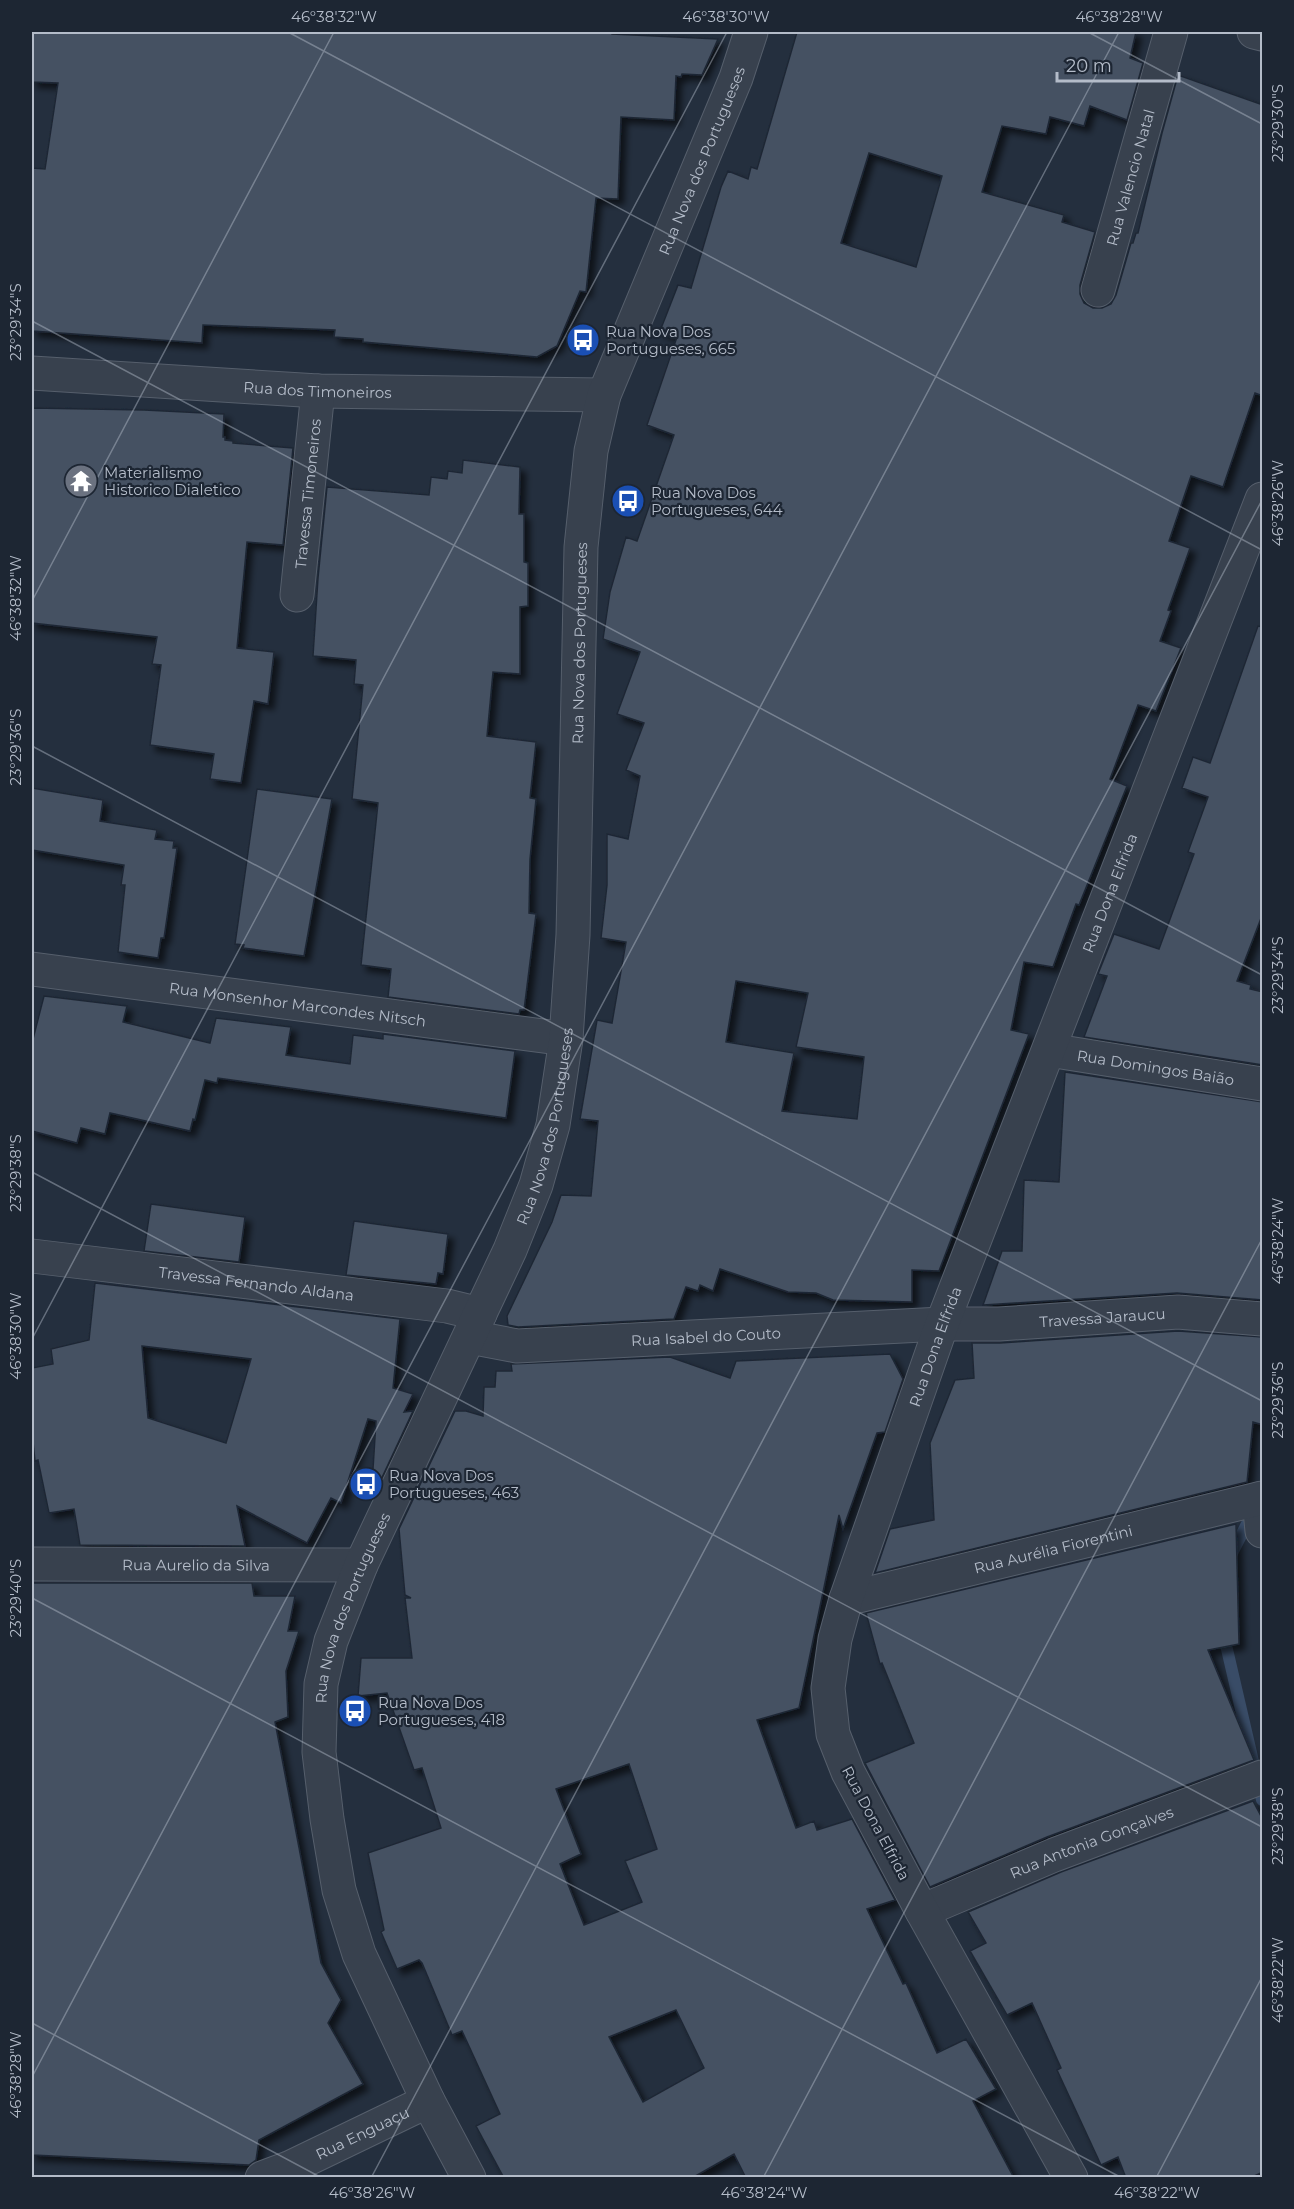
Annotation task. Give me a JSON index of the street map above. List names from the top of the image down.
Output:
{
  "streets": {
    "street": [
      "Rua Nova dos Portugueses",
      "Rua Valencio Natal",
      "Rua dos Timoneiros",
      "Travessa Timoneiros",
      "Rua Dona Elfrida",
      "Rua Monsenhor Marcondes Nitsch",
      "Rua Domingos Baião",
      "Travessa Fernando Aldana",
      "Travessa Jaraucu",
      "Rua Isabel do Couto",
      "Rua Aurélia Fiorentini",
      "Rua Aurelio da Silva",
      "Rua Antonia Gonçalves",
      "Rua Enguaçu"
    ]
  },
  "crossings": [
    ["Rua Nova dos Portugueses", "Rua dos Timoneiros"],
    ["Rua Nova dos Portugueses", "Rua Monsenhor Marcondes Nitsch"],
    ["Rua Nova dos Portugueses", "Travessa Fernando Aldana"],
    ["Rua Nova dos Portugueses", "Rua Isabel do Couto"],
    ["Rua Nova dos Portugueses", "Rua Aurelio da Silva"],
    ["Rua Nova dos Portugueses", "Rua Enguaçu"],
    ["Rua dos Timoneiros", "Travessa Timoneiros"],
    ["Rua Dona Elfrida", "Rua Domingos Baião"],
    ["Rua Dona Elfrida", "Travessa Jaraucu"],
    ["Rua Dona Elfrida", "Rua Isabel do Couto"],
    ["Rua Dona Elfrida", "Rua Aurélia Fiorentini"],
    ["Rua Dona Elfrida", "Rua Antonia Gonçalves"],
    ["Travessa Fernando Aldana", "Rua Isabel do Couto"],
    ["Travessa Jaraucu", "Rua Isabel do Couto"]
  ],
  "places": {
    "bus stop": [
      "Rua Nova Dos Portugueses, 665",
      "Rua Nova Dos Portugueses, 644",
      "Rua Nova Dos Portugueses, 463",
      "Rua Nova Dos Portugueses, 418"
    ],
    "temple": ["Materialismo Historico Dialetico"]
  },
  "scale_bar": "20 m",
  "coordinates": [
    "46°38'32\"W",
    "46°38'30\"W",
    "46°38'28\"W",
    "23°29'30\"S",
    "23°29'34\"S",
    "46°38'26\"W",
    "23°29'36\"S",
    "23°29'38\"S",
    "46°38'24\"W",
    "23°29'40\"S",
    "46°38'22\"W"
  ]
}
